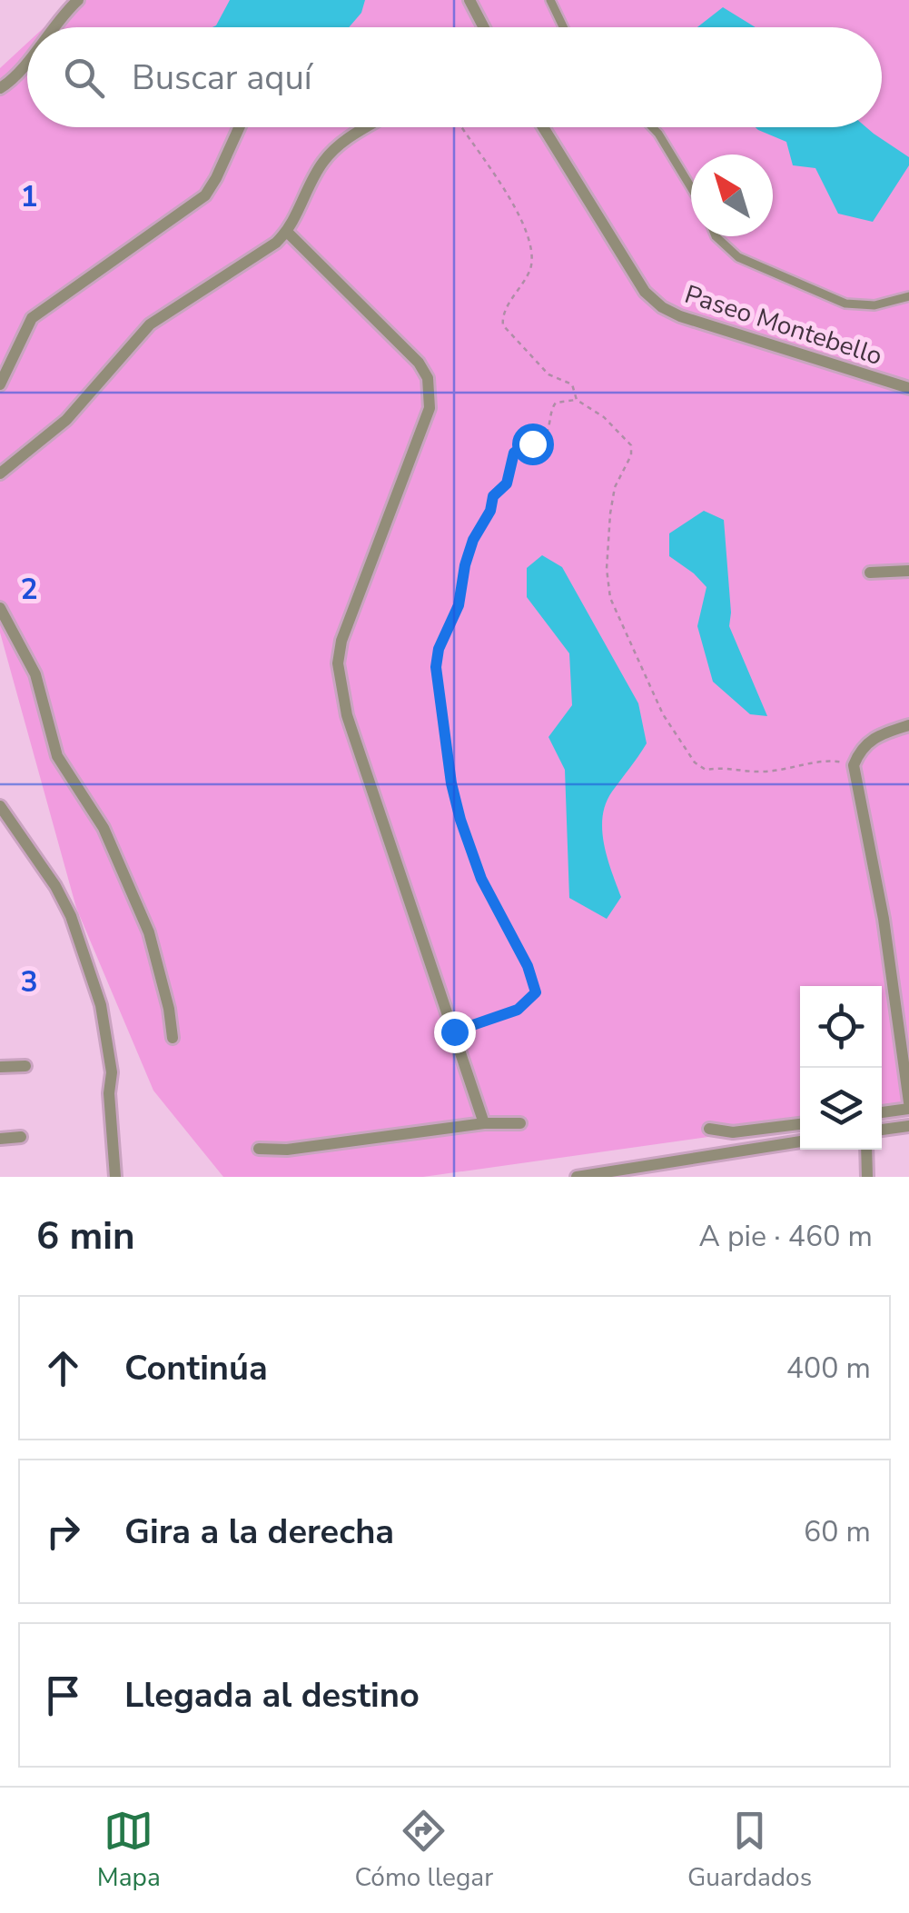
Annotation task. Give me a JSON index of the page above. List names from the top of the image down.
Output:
{
  "streets": {
    "street": ["Paseo Montebello"]
  },
  "north": "top left",
  "page": {
    "search": "Buscar aquí",
    "heading": ["6 min", "A pie · 460 m"],
    "list": [
      ["Continúa", "400 m"],
      ["Gira a la derecha", "60 m"],
      "Llegada al destino"
    ],
    "nav": ["Mapa", "Cómo llegar", "Guardados"]
  },
  "grid": {
    "rows": ["1", "2", "3"]
  }
}
